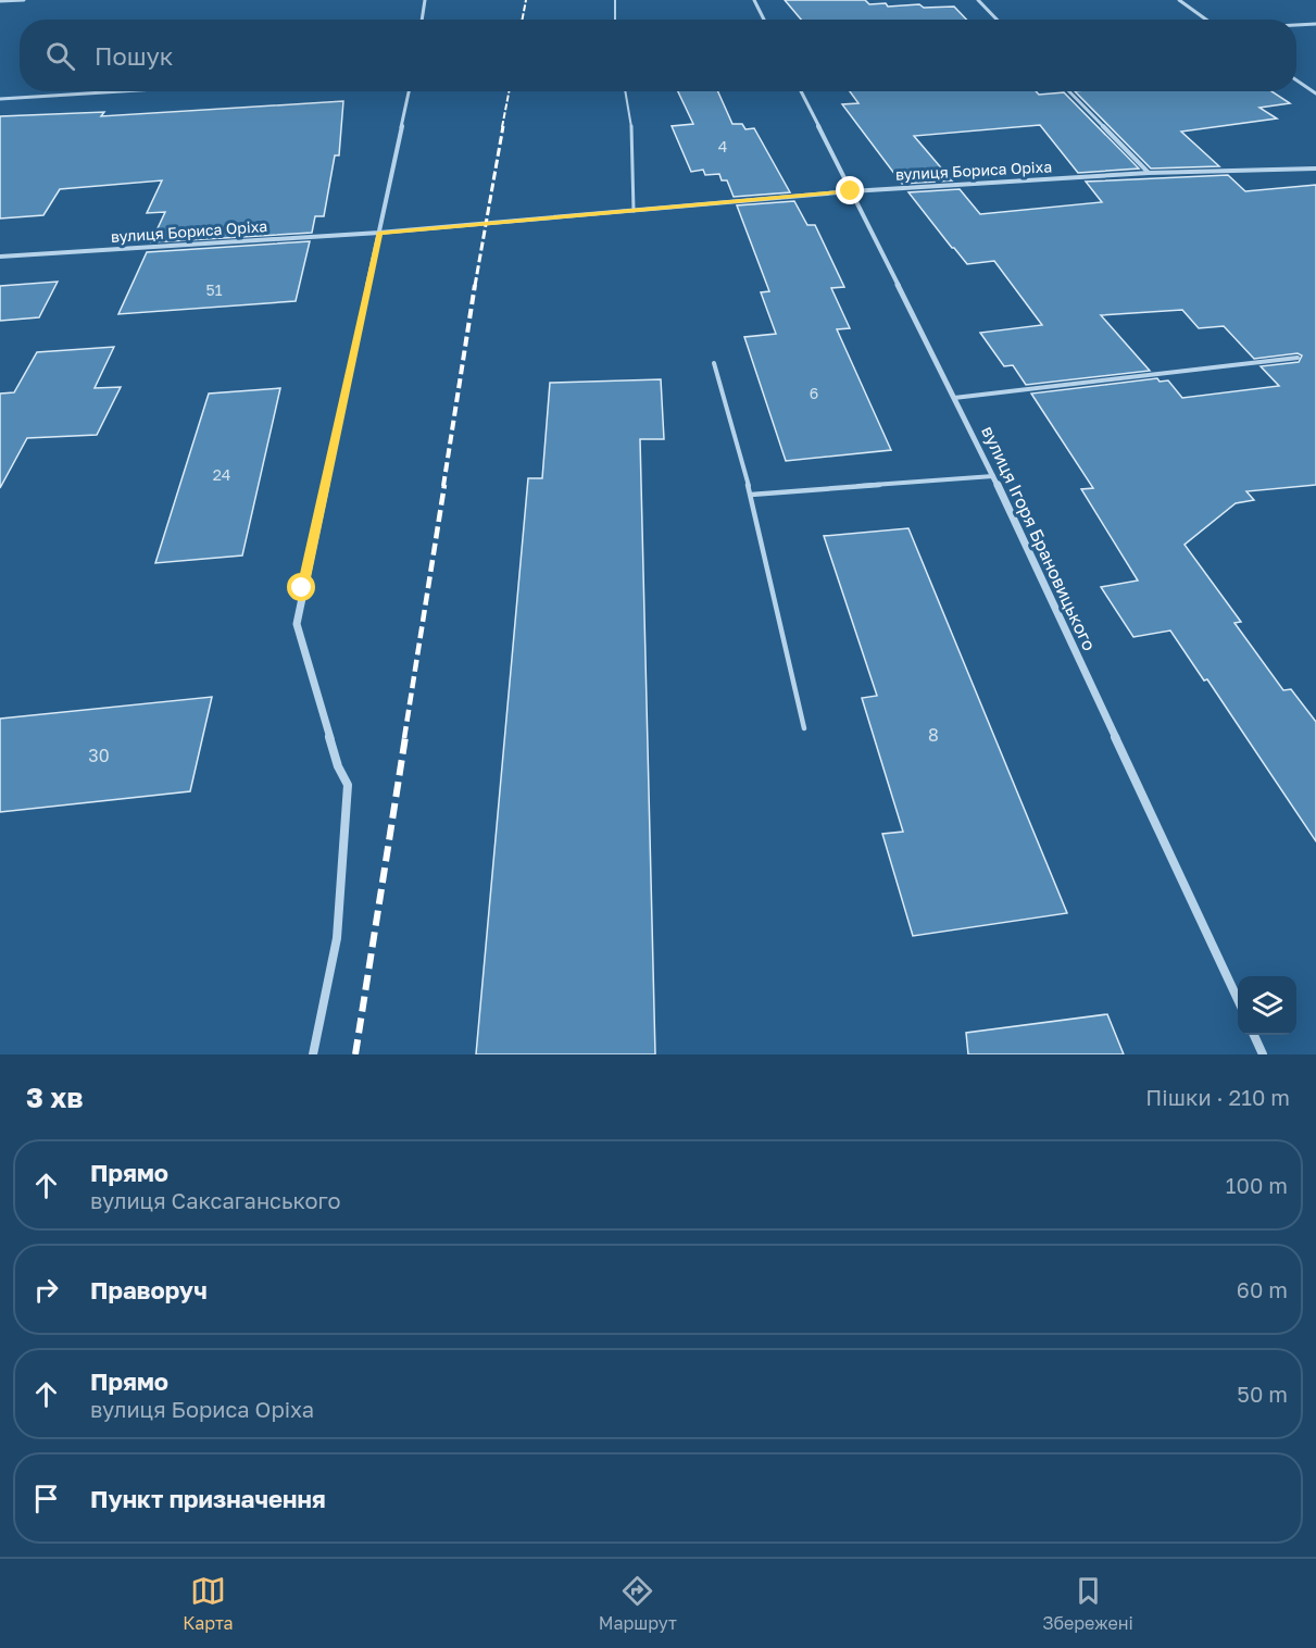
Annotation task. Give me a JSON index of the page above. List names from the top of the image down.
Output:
{
  "streets": {
    "street": ["вулиця Бориса Оріха", "вулиця Ігоря Брановицького"]
  },
  "crossings": [
    ["вулиця Бориса Оріха", "вулиця Ігоря Брановицького"]
  ],
  "house_numbers": [
    "4",
    "51",
    "6",
    "24",
    "8",
    "30"
  ],
  "page": {
    "search": "Пошук",
    "heading": ["3 хв", "Пішки · 210 m"],
    "list": [
      ["Прямо", "вулиця Саксаганського", "100 m"],
      ["Праворуч", "60 m"],
      ["Прямо", "вулиця Бориса Оріха", "50 m"],
      "Пункт призначення"
    ],
    "nav": ["Карта", "Маршрут", "Збережені"]
  }
}
